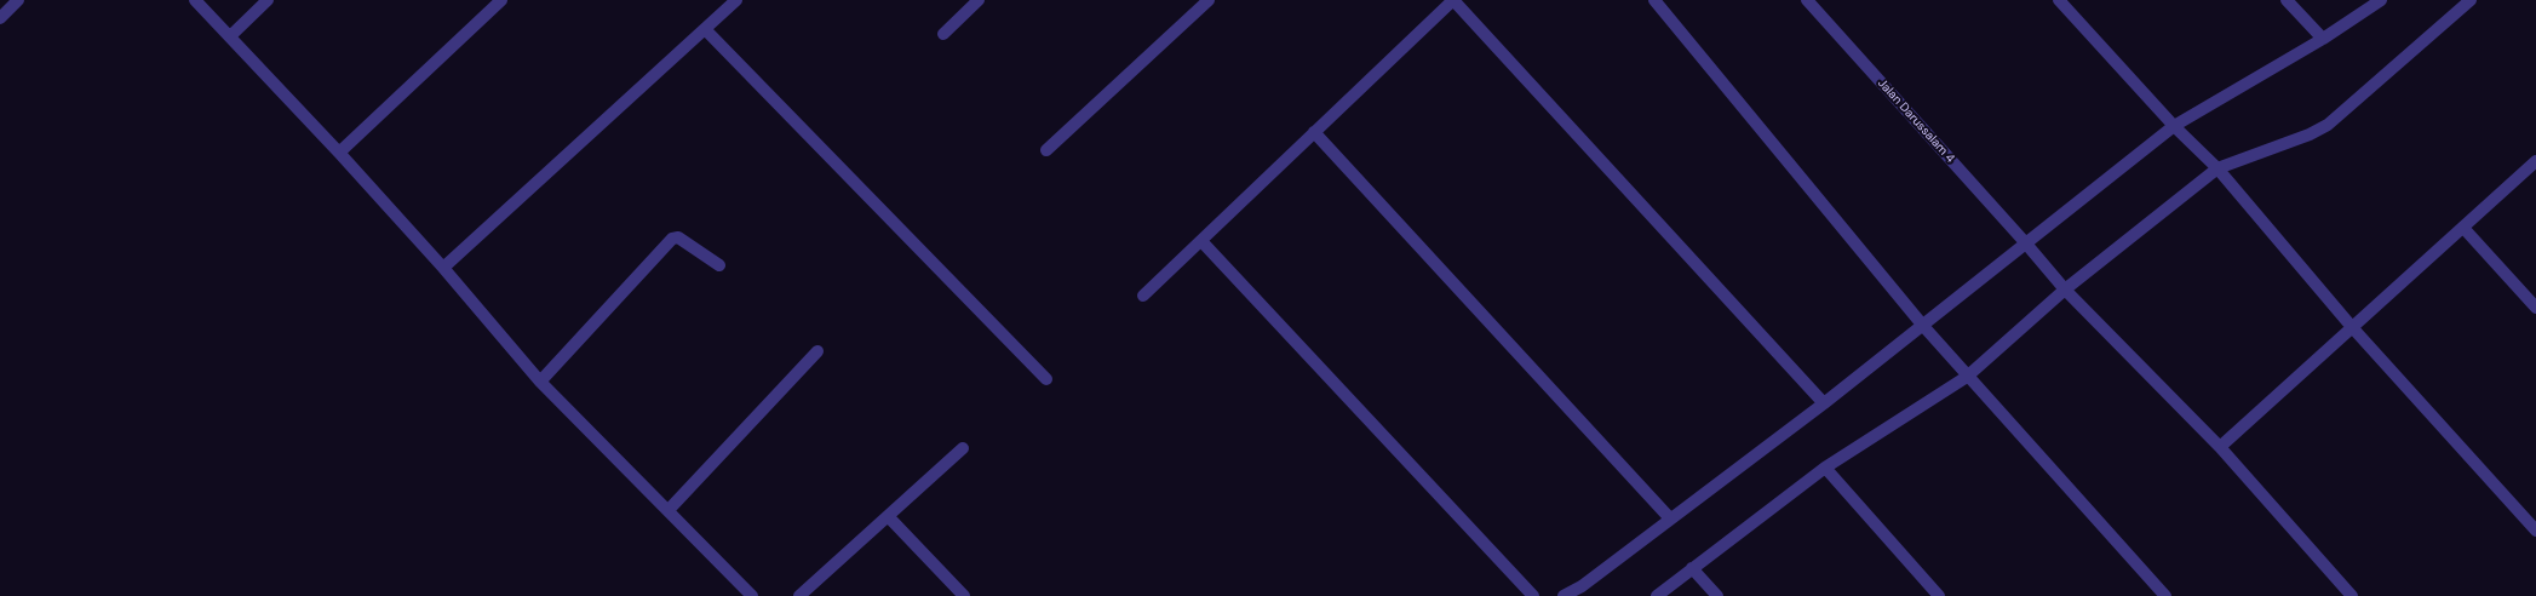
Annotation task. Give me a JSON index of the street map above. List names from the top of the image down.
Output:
{
  "streets": {
    "street": ["Jalan Darussalam 4"]
  }
}
